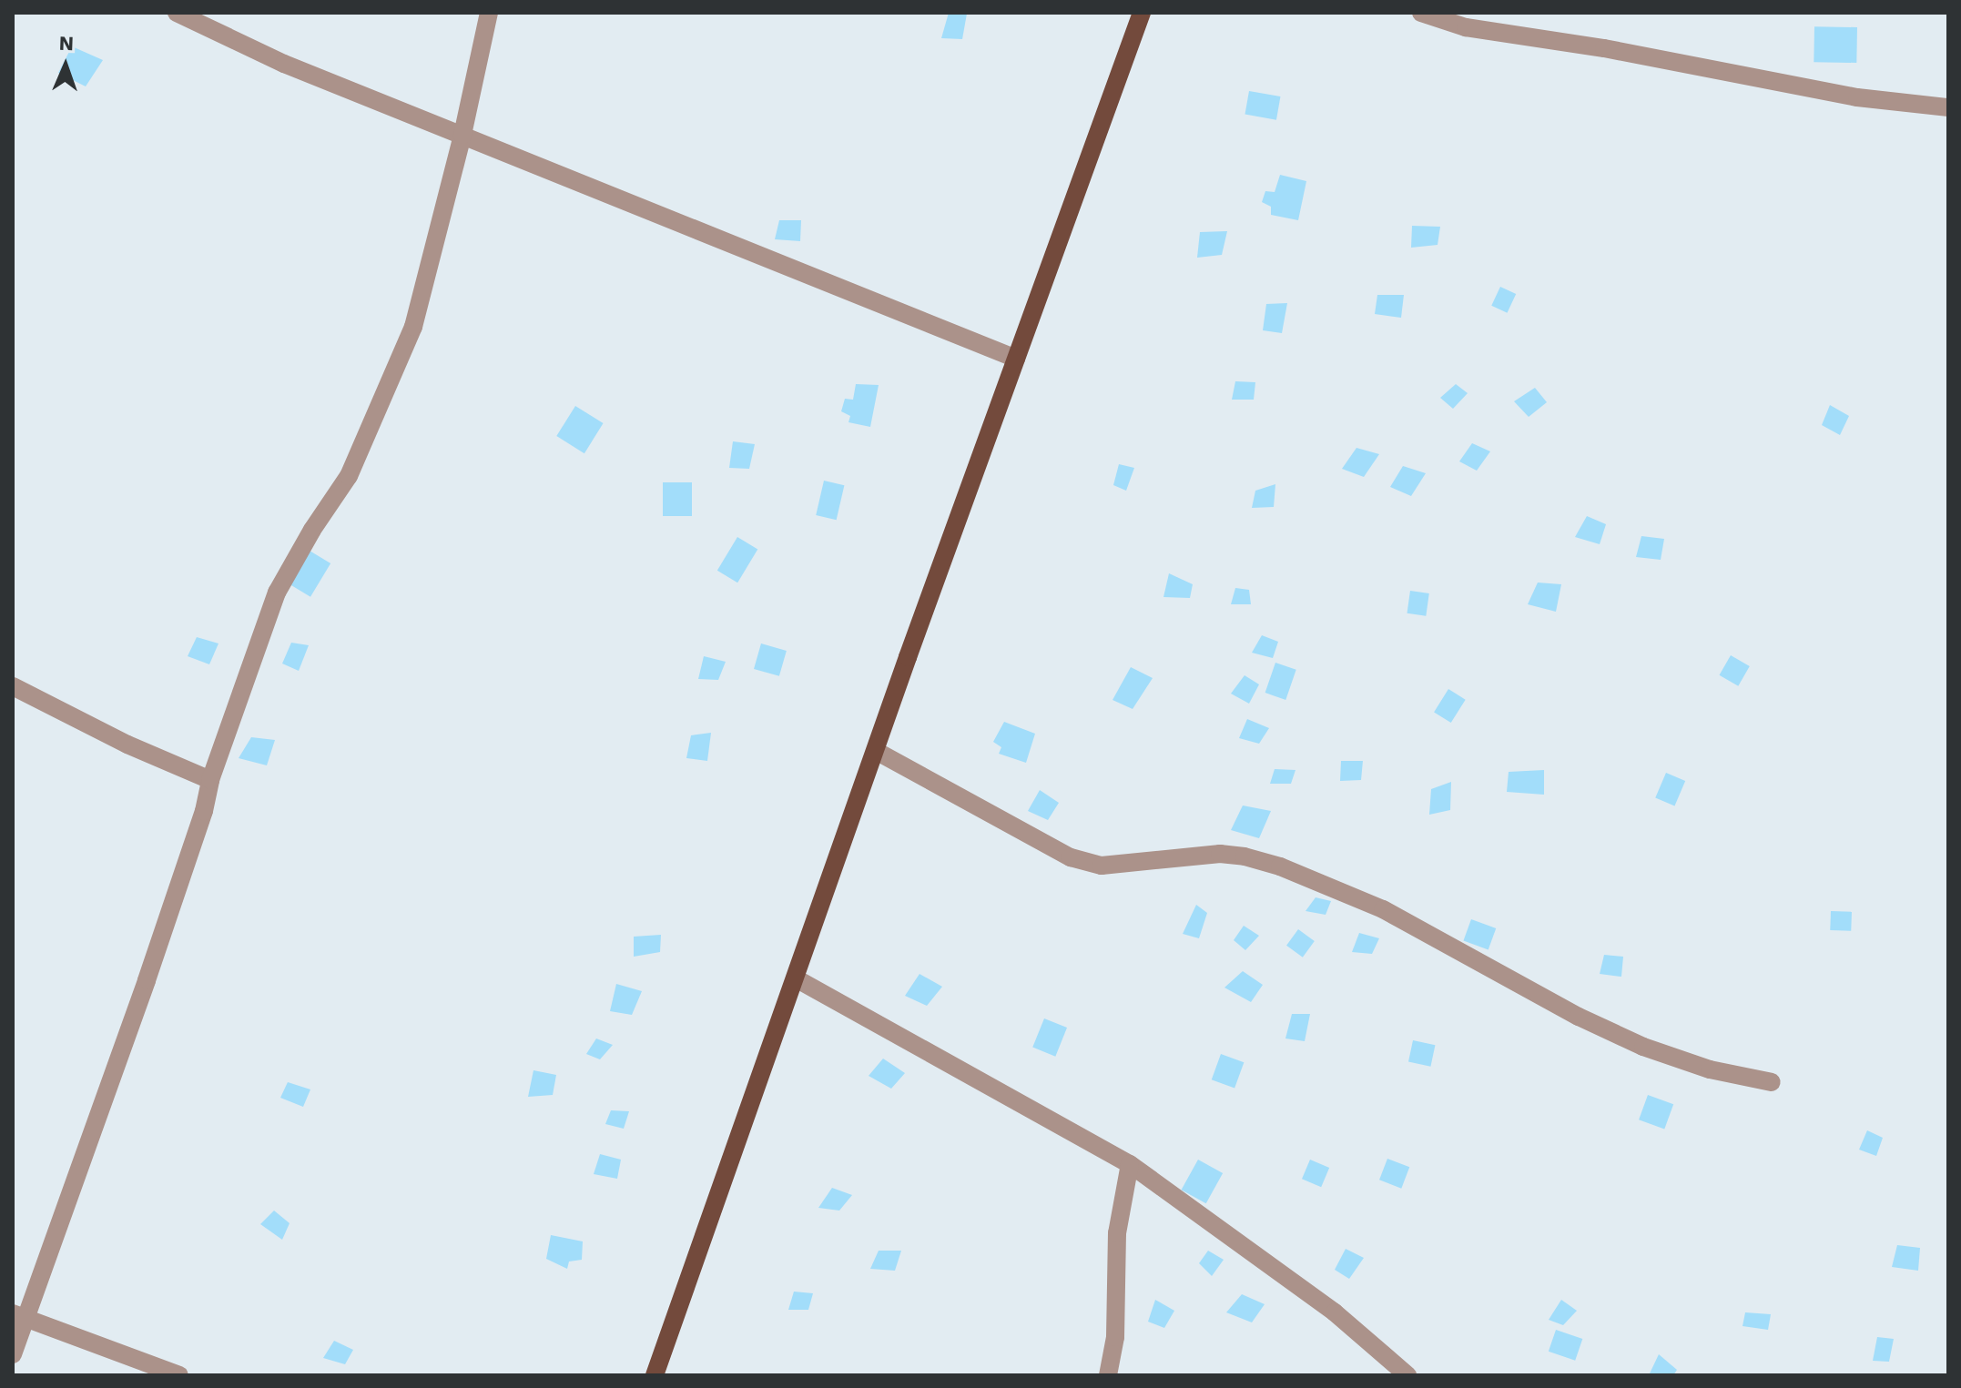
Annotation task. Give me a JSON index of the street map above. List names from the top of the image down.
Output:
{
  "north": "top"
}
